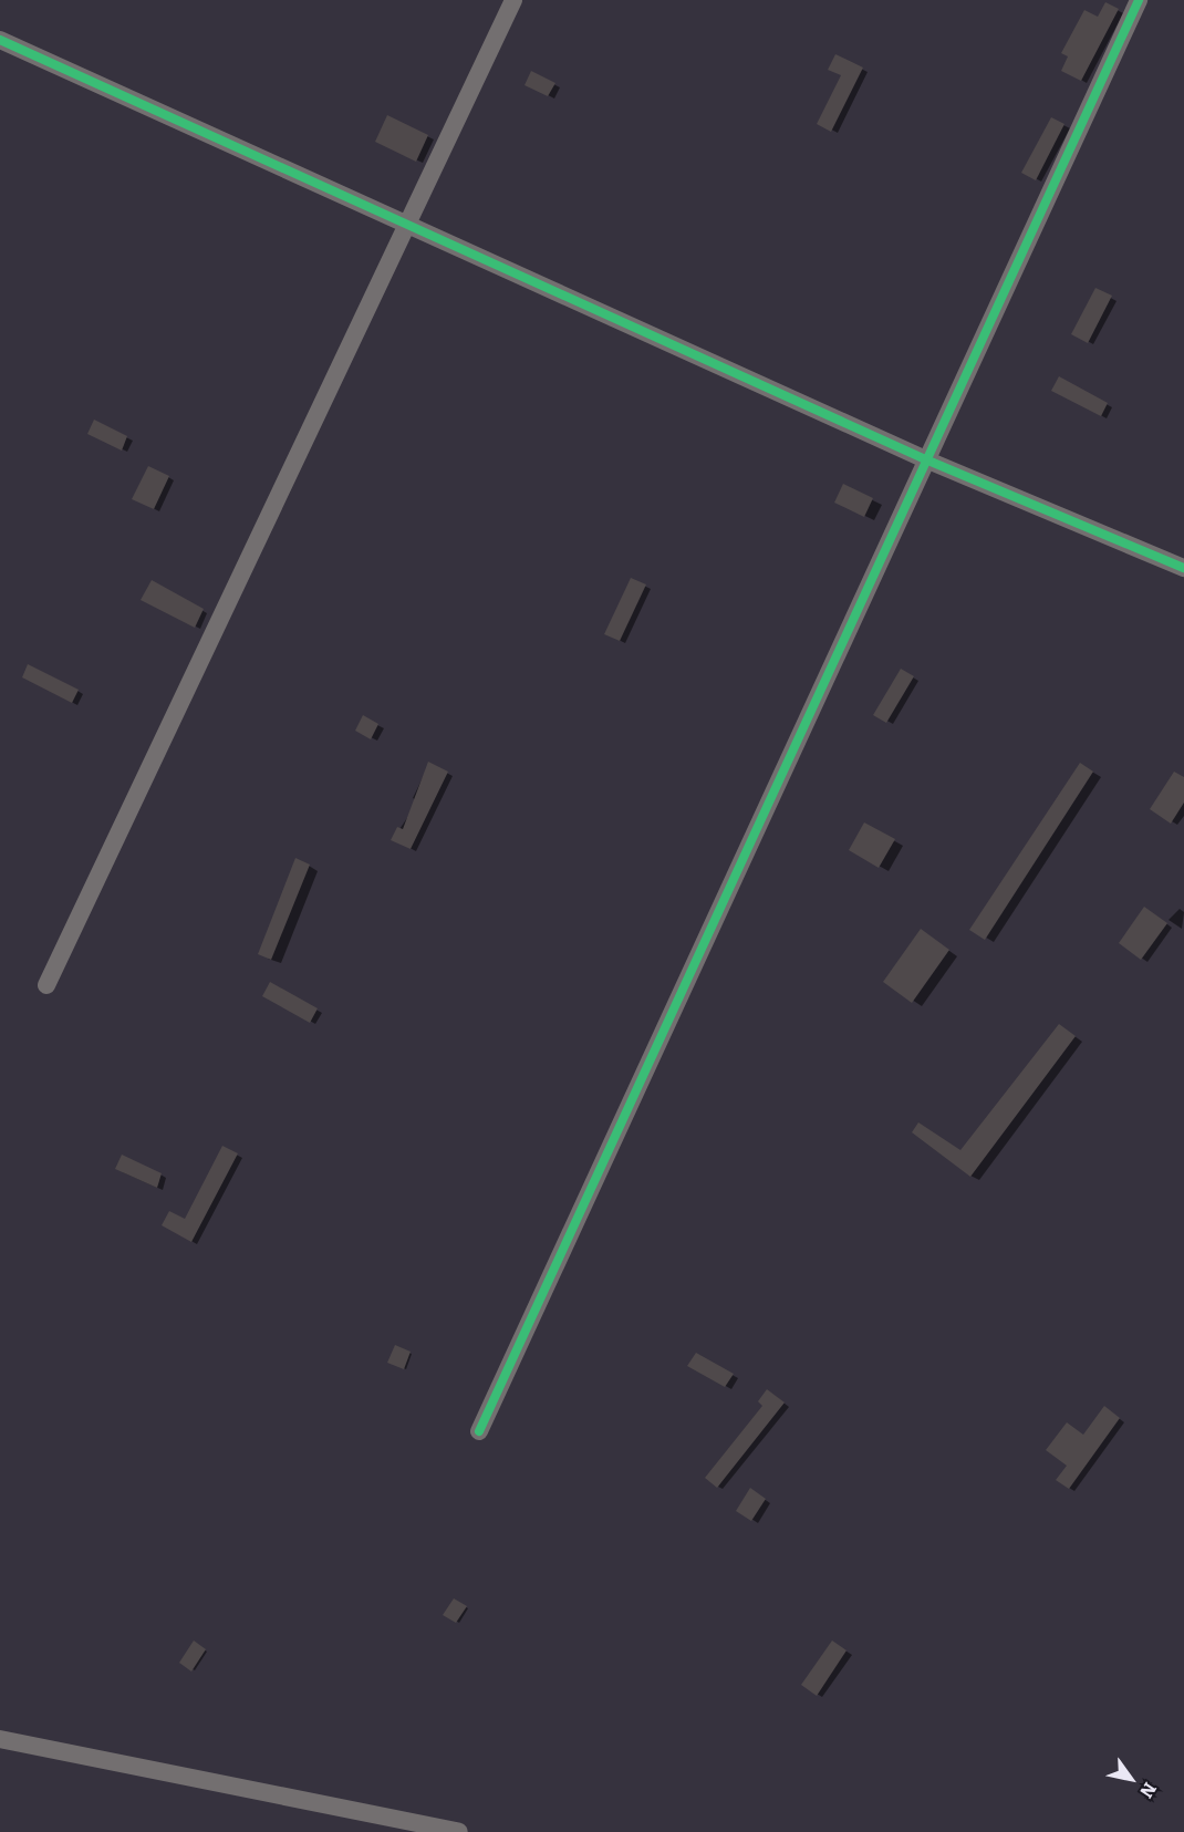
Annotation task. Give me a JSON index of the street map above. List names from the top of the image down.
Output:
{
  "north": "bottom right"
}
